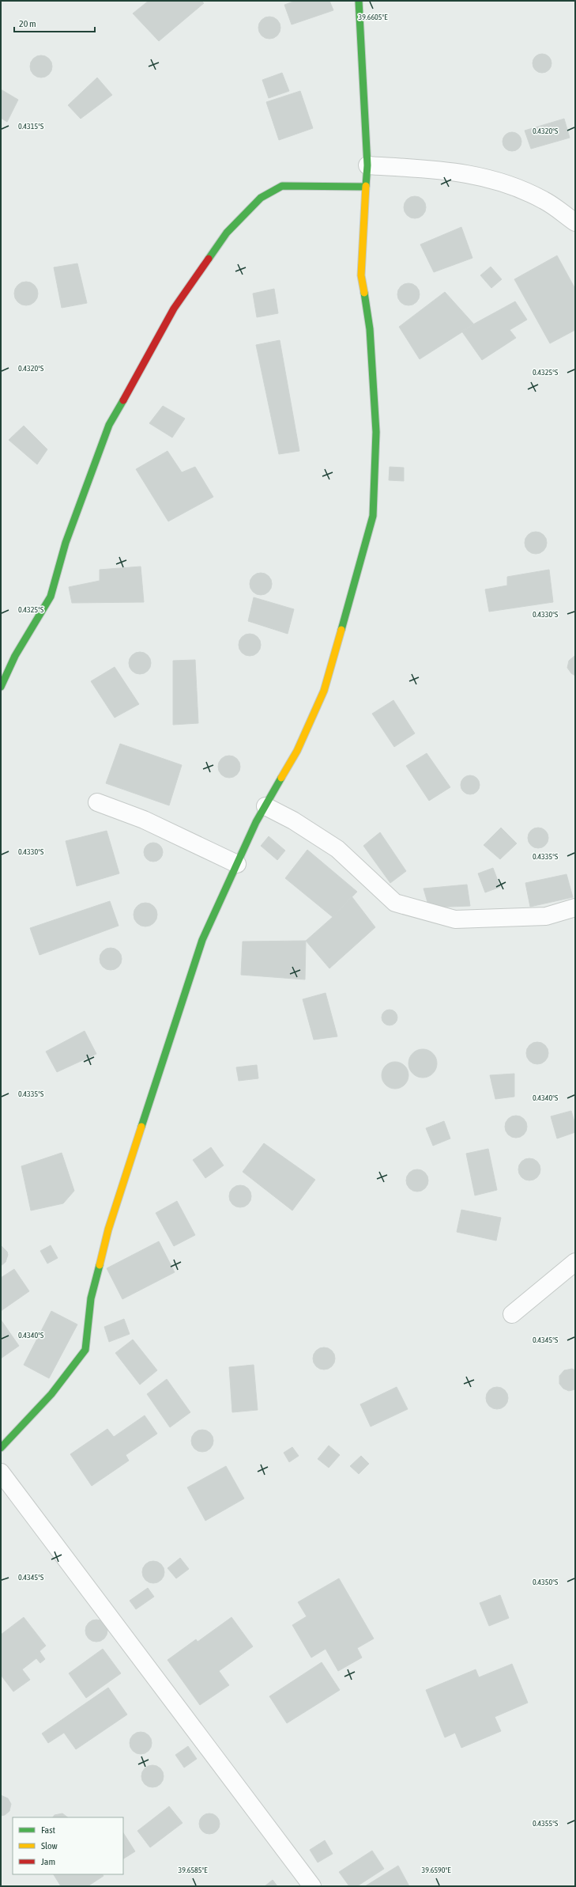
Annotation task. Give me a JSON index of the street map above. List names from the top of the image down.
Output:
{
  "legend": ["Fast", "Slow", "Jam"],
  "scale_bar": "20 m",
  "coordinates": [
    "39.6605°E",
    "0.4315°S",
    "0.4320°S",
    "0.4325°S",
    "0.4330°S",
    "0.4335°S",
    "0.4340°S",
    "0.4345°S",
    "0.4350°S",
    "0.4355°S",
    "39.6585°E",
    "39.6590°E"
  ]
}
